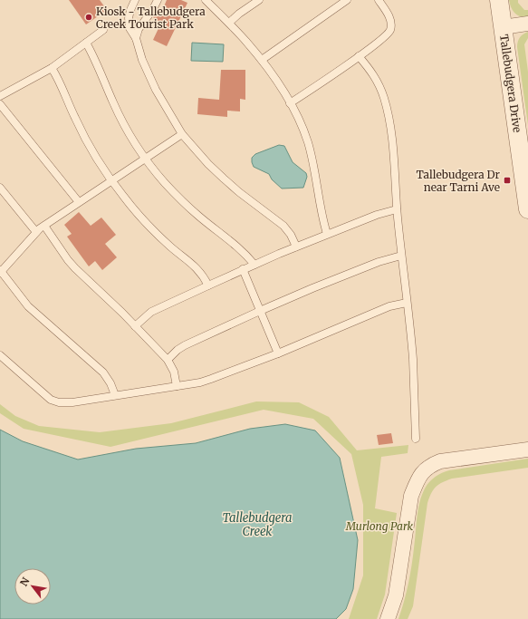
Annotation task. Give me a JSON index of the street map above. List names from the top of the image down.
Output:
{
  "streets": {
    "street": ["Tallebudgera Drive"]
  },
  "water": ["Tallebudgera Creek"],
  "parks": ["Murlong Park"],
  "places": {
    "other": ["Kiosk - Tallebudgera Creek Tourist Park"],
    "transit": ["Tallebudgera Dr near Tarni Ave"]
  },
  "north": "top left"
}
